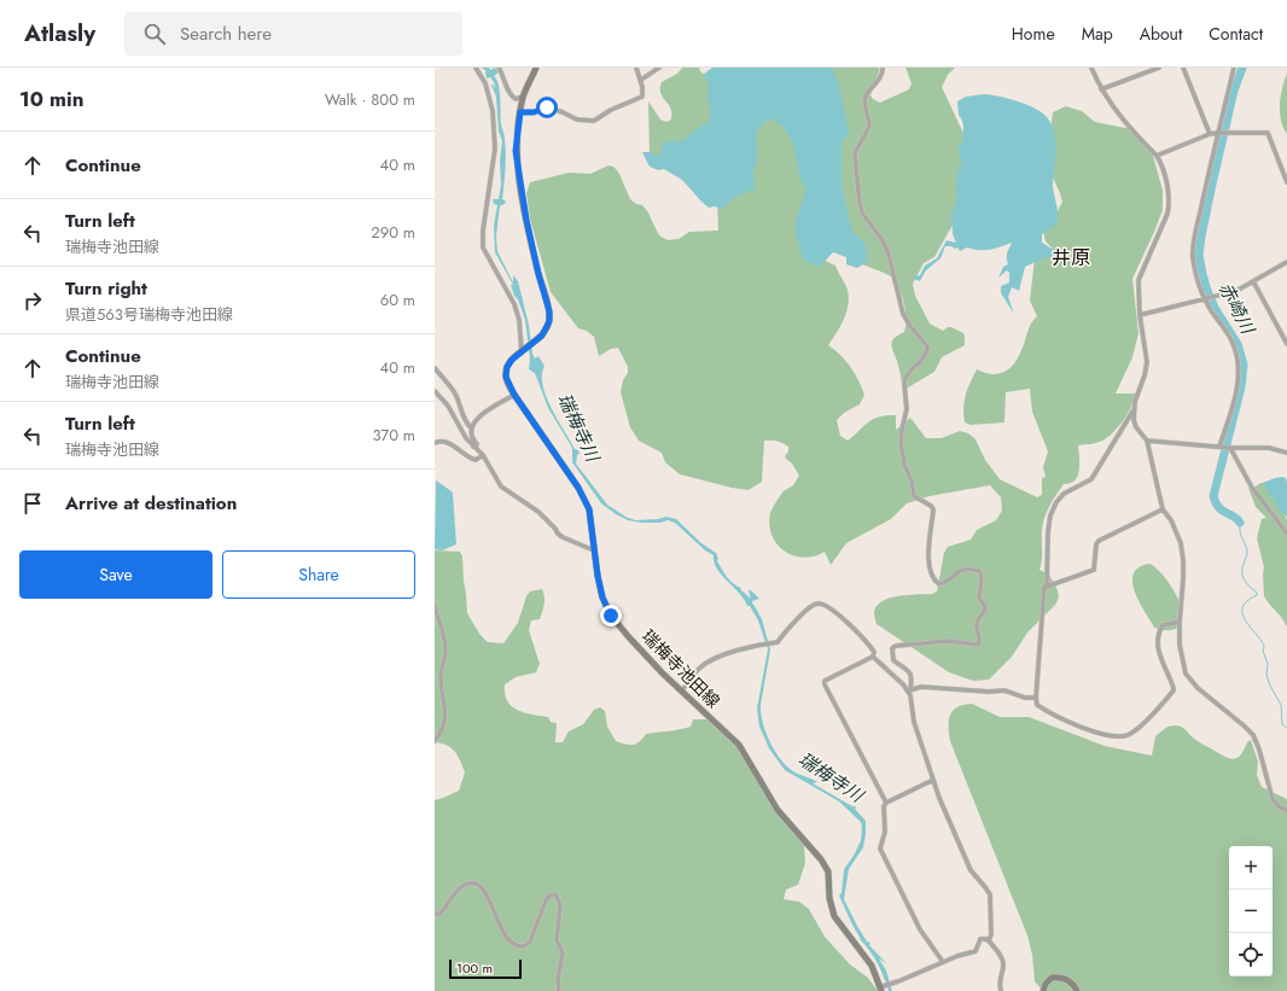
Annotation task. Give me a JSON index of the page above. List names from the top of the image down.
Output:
{
  "streets": {
    "main road": ["瑞梅寺池田線"]
  },
  "districts": ["井原"],
  "water": ["赤崎川", "瑞梅寺川"],
  "scale_bar": "100 m",
  "page": {
    "header": "Atlasly",
    "search": "Search here",
    "nav": [
      "Home",
      "Map",
      "About",
      "Contact"
    ],
    "heading": ["10 min", "Walk · 800 m"],
    "list": [
      ["Continue", "40 m"],
      ["Turn left", "瑞梅寺池田線", "290 m"],
      ["Turn right", "県道563号瑞梅寺池田線", "60 m"],
      ["Continue", "瑞梅寺池田線", "40 m"],
      ["Turn left", "瑞梅寺池田線", "370 m"],
      "Arrive at destination"
    ],
    "buttons": ["Save", "Share"],
    "map_buttons": ["+", "−"],
    "scale": "100 m"
  }
}
